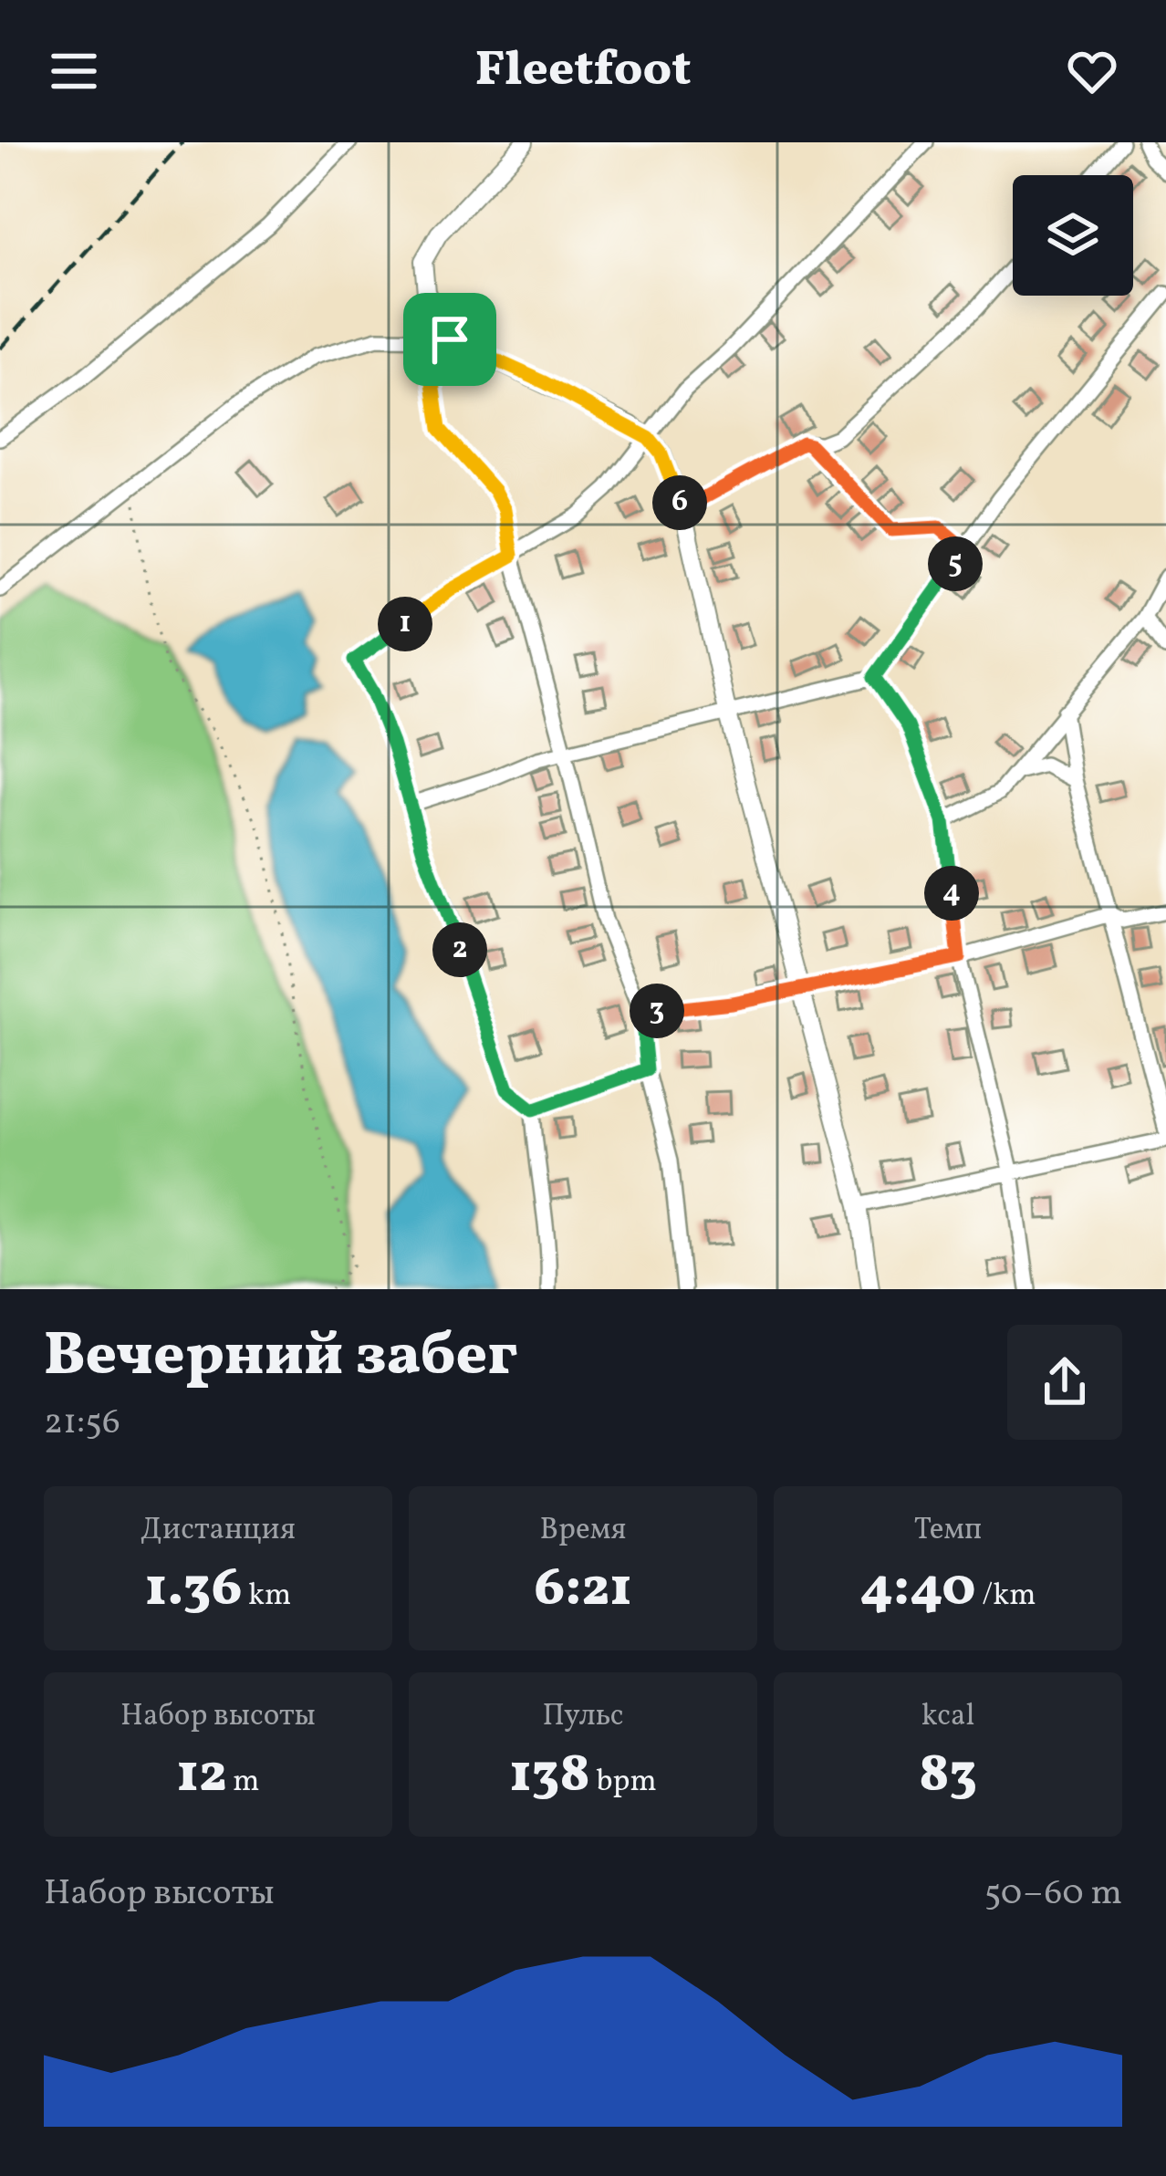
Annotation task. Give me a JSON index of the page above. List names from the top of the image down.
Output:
{
  "page": {
    "header": "Fleetfoot",
    "pins": [
      "6",
      "5",
      "1",
      "4",
      "2",
      "3"
    ],
    "heading": ["Вечерний забег", "21:56"],
    "stats": [
      ["Дистанция", "1.36 km"],
      ["Время", "6:21"],
      ["Темп", "4:40 /km"],
      ["Набор высоты", "12 m"],
      ["Пульс", "138 bpm"],
      ["kcal", "83"]
    ],
    "chart": ["Набор высоты", "50–60 m"]
  }
}
